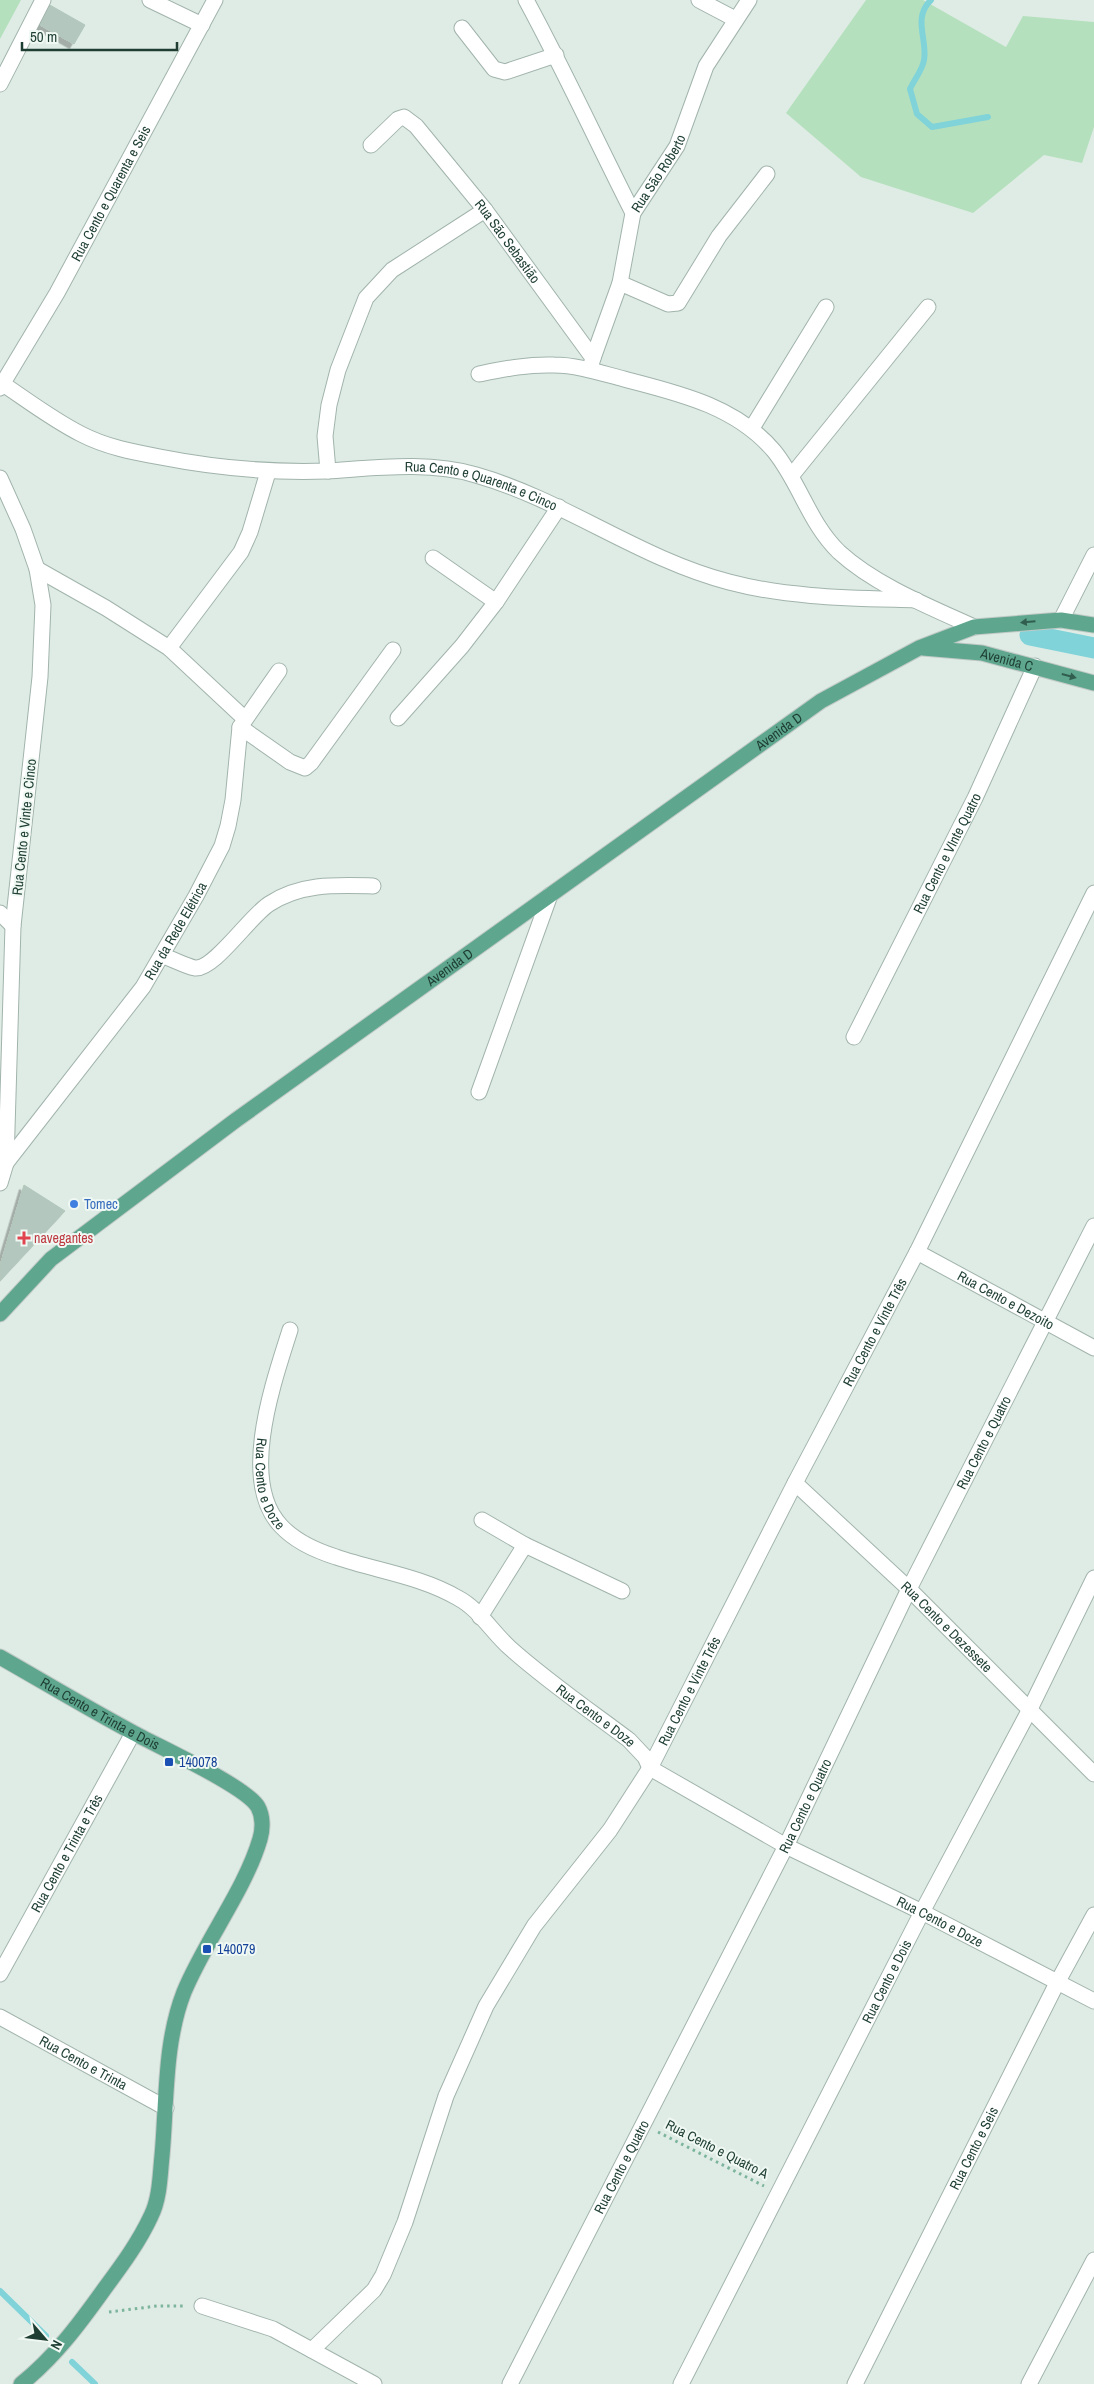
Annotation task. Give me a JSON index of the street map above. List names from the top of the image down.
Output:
{
  "streets": {
    "main road": ["Avenida C", "Avenida D", "Rua Cento e Trinta e Dois"],
    "street": [
      "Rua São Roberto",
      "Rua Cento e Quarenta e Seis",
      "Rua São Sebastião",
      "Rua Cento e Quarenta e Cinco",
      "Rua Cento e Vinte e Cinco",
      "Rua Cento e VInte Quatro",
      "Rua da Rede Elétrica",
      "Rua Cento e Dezoito",
      "Rua Cento e Vinte Três",
      "Rua Cento e Quatro",
      "Rua Cento e Doze",
      "Rua Cento e Dezessete",
      "Rua Cento e Trinta e Três",
      "Rua Cento e Dois",
      "Rua Cento e Trinta",
      "Rua Cento e Seis"
    ],
    "path": ["Rua Cento e Quatro A"]
  },
  "crossings": [
    ["Rua São Roberto", "Rua São Sebastião"],
    ["Rua Cento e Quarenta e Seis", "Rua Cento e Quarenta e Cinco"],
    ["Avenida C", "Avenida D"],
    ["Avenida C", "Rua Cento e VInte Quatro"],
    ["Rua Cento e Vinte e Cinco", "Rua da Rede Elétrica"],
    ["Rua Cento e Dezoito", "Rua Cento e Vinte Três"],
    ["Rua Cento e Dezoito", "Rua Cento e Quatro"],
    ["Rua Cento e Vinte Três", "Rua Cento e Doze"],
    ["Rua Cento e Vinte Três", "Rua Cento e Dezessete"],
    ["Rua Cento e Quatro", "Rua Cento e Doze"],
    ["Rua Cento e Quatro", "Rua Cento e Dezessete"],
    ["Rua Cento e Quatro", "Rua Cento e Quatro A"],
    ["Rua Cento e Doze", "Rua Cento e Dois"],
    ["Rua Cento e Doze", "Rua Cento e Seis"],
    ["Rua Cento e Dezessete", "Rua Cento e Dois"],
    ["Rua Cento e Trinta e Dois", "Rua Cento e Trinta e Três"],
    ["Rua Cento e Trinta e Dois", "Rua Cento e Trinta"],
    ["Rua Cento e Dois", "Rua Cento e Quatro A"]
  ],
  "places": {
    "other": ["Tomec"],
    "health": ["navegantes"],
    "transit": ["140078", "140079"]
  },
  "scale_bar": "50 m",
  "north": "bottom right"
}
